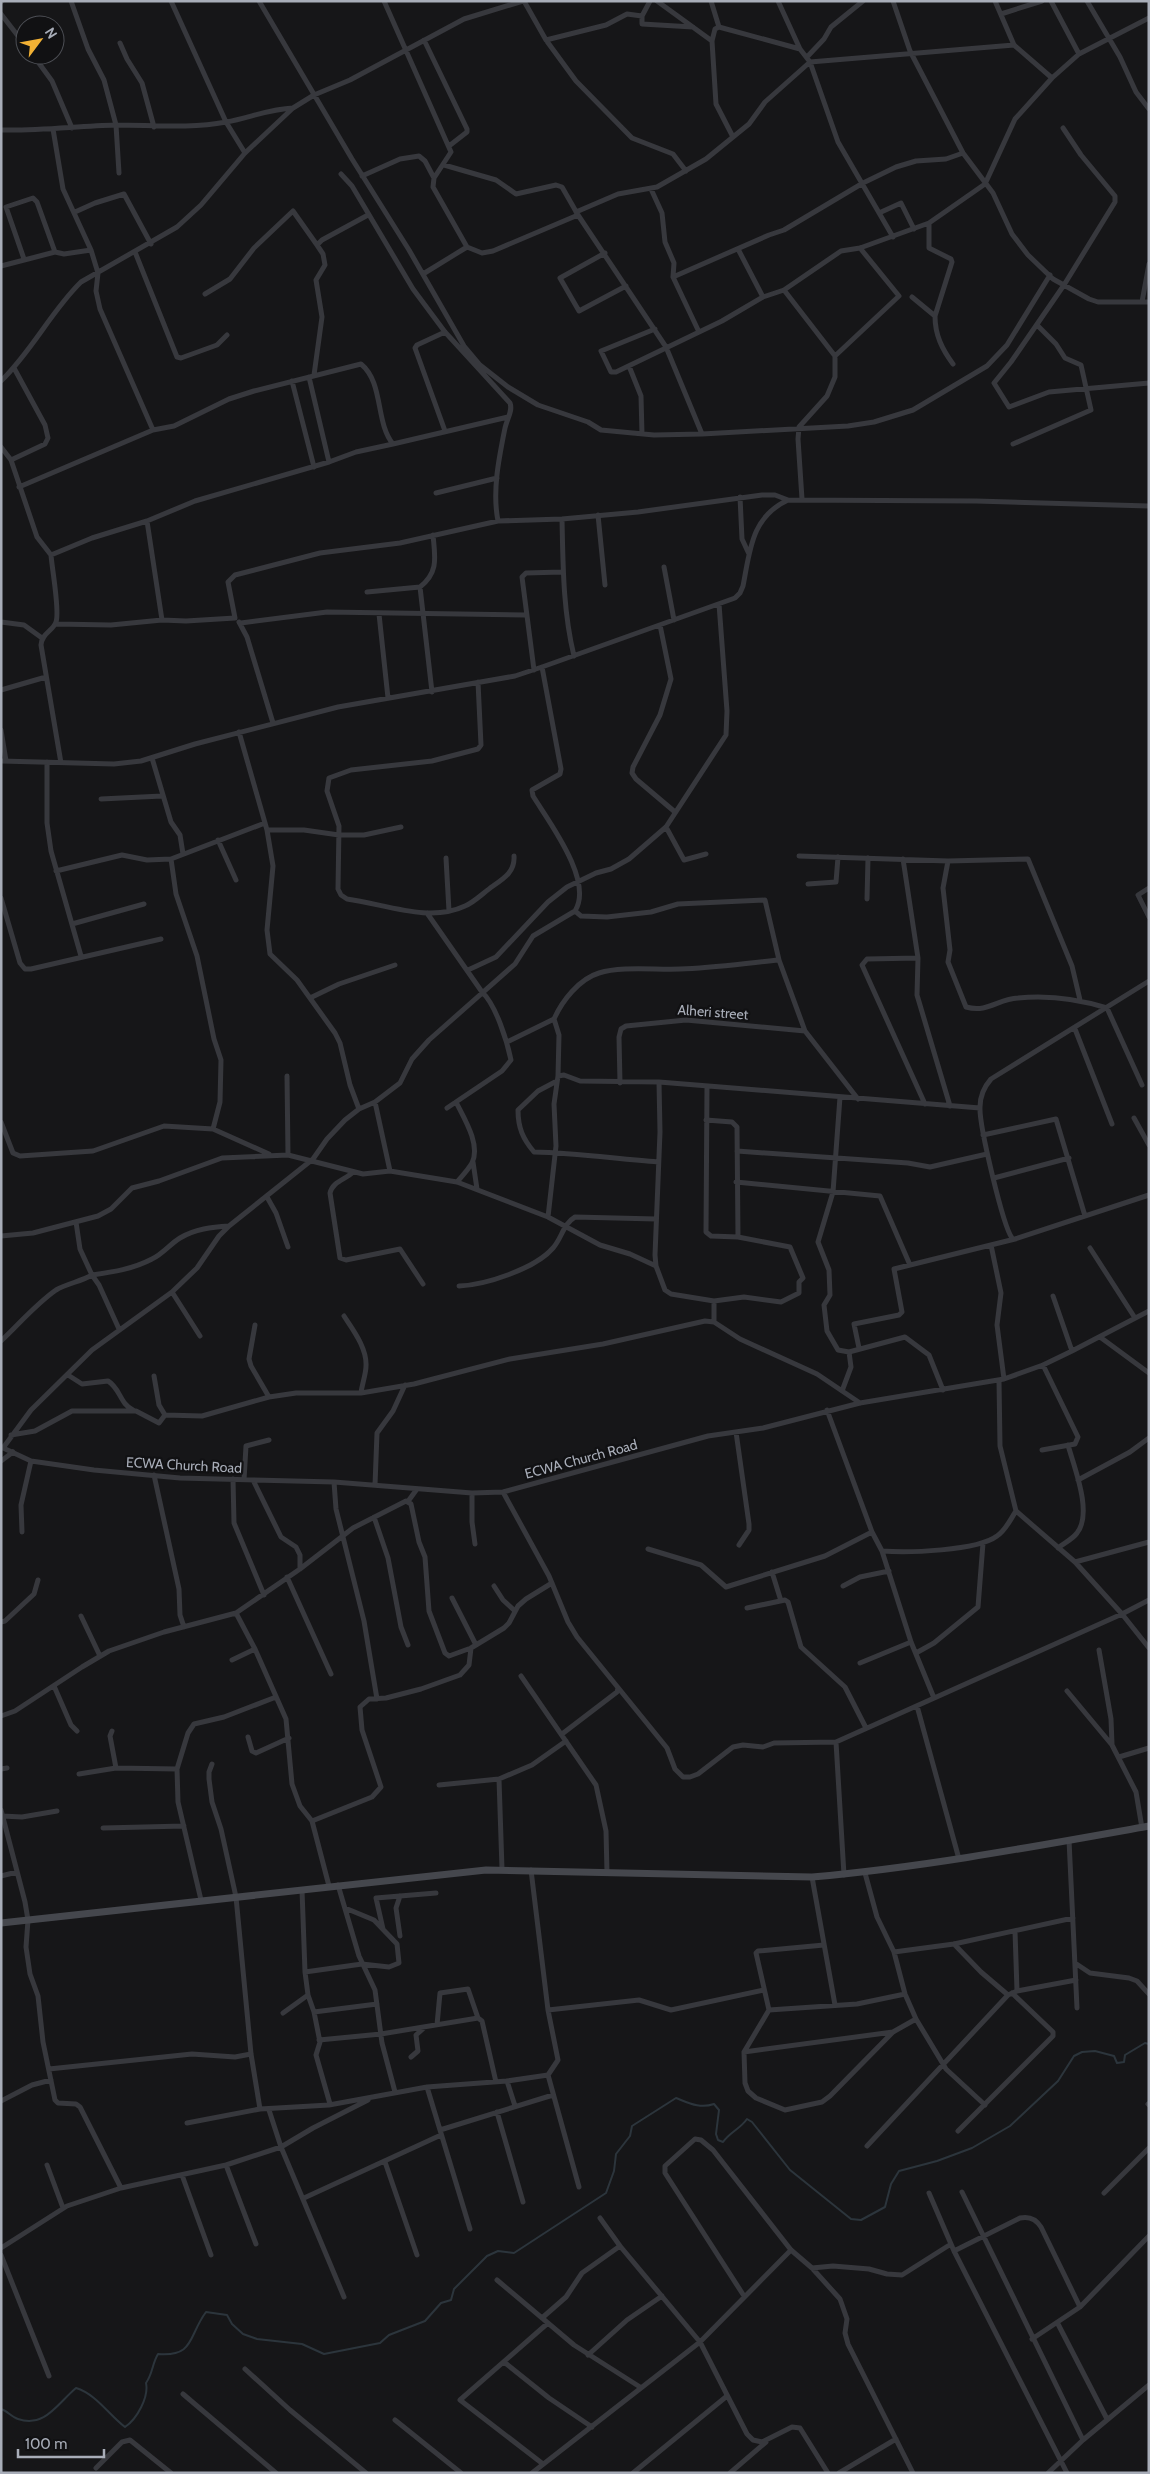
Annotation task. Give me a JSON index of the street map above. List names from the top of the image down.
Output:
{
  "streets": {
    "street": ["Alheri street", "ECWA Church Road"]
  },
  "scale_bar": "100 m",
  "north": "top right"
}
